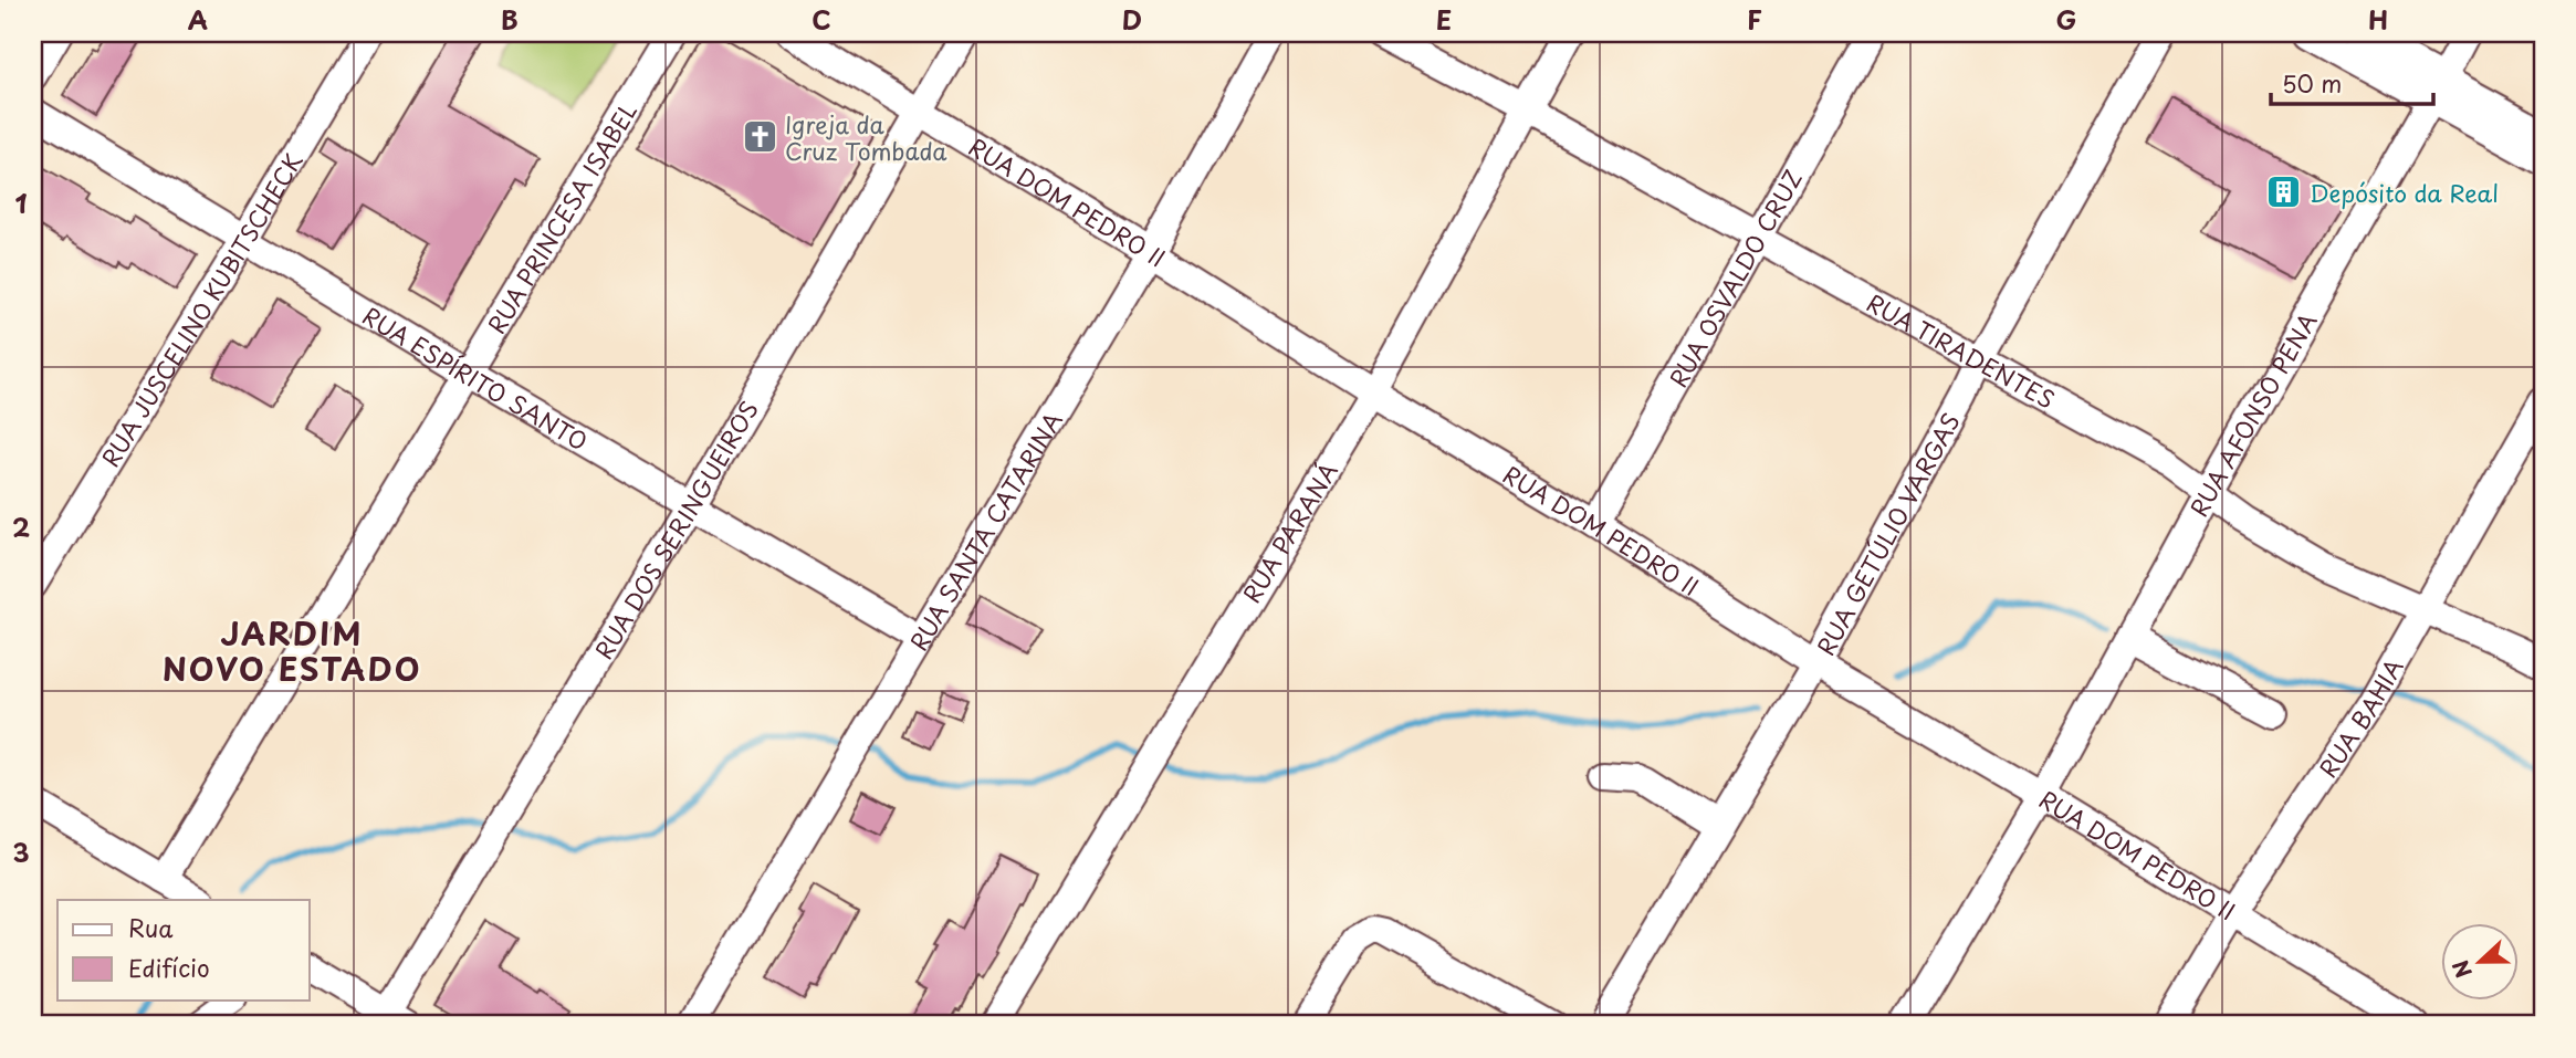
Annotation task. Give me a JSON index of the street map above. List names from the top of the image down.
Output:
{
  "streets": {
    "street": [
      "RUA DOM PEDRO II",
      "RUA PRINCESA ISABEL",
      "RUA OSVALDO CRUZ",
      "RUA JUSCELINO KUBITSCHECK",
      "RUA TIRADENTES",
      "RUA ESPÍRITO SANTO",
      "RUA AFONSO PENA",
      "RUA DOS SERINGUEIROS",
      "RUA SANTA CATARINA",
      "RUA PARANÁ",
      "RUA GETÚLIO VARGAS",
      "RUA BAHIA"
    ]
  },
  "crossings": [
    ["RUA DOM PEDRO II", "RUA OSVALDO CRUZ"],
    ["RUA DOM PEDRO II", "RUA AFONSO PENA"],
    ["RUA DOM PEDRO II", "RUA DOS SERINGUEIROS"],
    ["RUA DOM PEDRO II", "RUA SANTA CATARINA"],
    ["RUA DOM PEDRO II", "RUA PARANÁ"],
    ["RUA DOM PEDRO II", "RUA GETÚLIO VARGAS"],
    ["RUA DOM PEDRO II", "RUA BAHIA"],
    ["RUA PRINCESA ISABEL", "RUA ESPÍRITO SANTO"],
    ["RUA OSVALDO CRUZ", "RUA TIRADENTES"],
    ["RUA JUSCELINO KUBITSCHECK", "RUA ESPÍRITO SANTO"],
    ["RUA TIRADENTES", "RUA AFONSO PENA"],
    ["RUA TIRADENTES", "RUA PARANÁ"],
    ["RUA TIRADENTES", "RUA GETÚLIO VARGAS"],
    ["RUA TIRADENTES", "RUA BAHIA"],
    ["RUA ESPÍRITO SANTO", "RUA DOS SERINGUEIROS"],
    ["RUA ESPÍRITO SANTO", "RUA SANTA CATARINA"]
  ],
  "districts": ["JARDIM NOVO ESTADO"],
  "places": {
    "church": ["Igreja da Cruz Tombada"],
    "building": ["Depósito da Real"]
  },
  "legend": ["Rua", "Edifício"],
  "scale_bar": "50 m",
  "north": "left",
  "grid": {
    "columns": [
      "A",
      "B",
      "C",
      "D",
      "E",
      "F",
      "G",
      "H"
    ],
    "rows": ["1", "2", "3"]
  }
}
